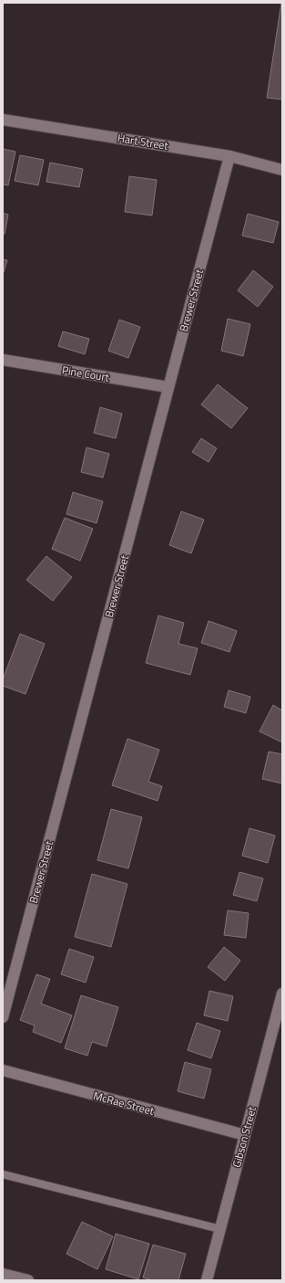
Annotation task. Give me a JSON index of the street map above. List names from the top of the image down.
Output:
{
  "streets": {
    "street": [
      "Hart Street",
      "Brewer Street",
      "Pine Court",
      "McRae Street",
      "Gibson Street"
    ]
  },
  "crossings": [
    ["Hart Street", "Brewer Street"],
    ["Brewer Street", "Pine Court"],
    ["McRae Street", "Gibson Street"]
  ]
}
